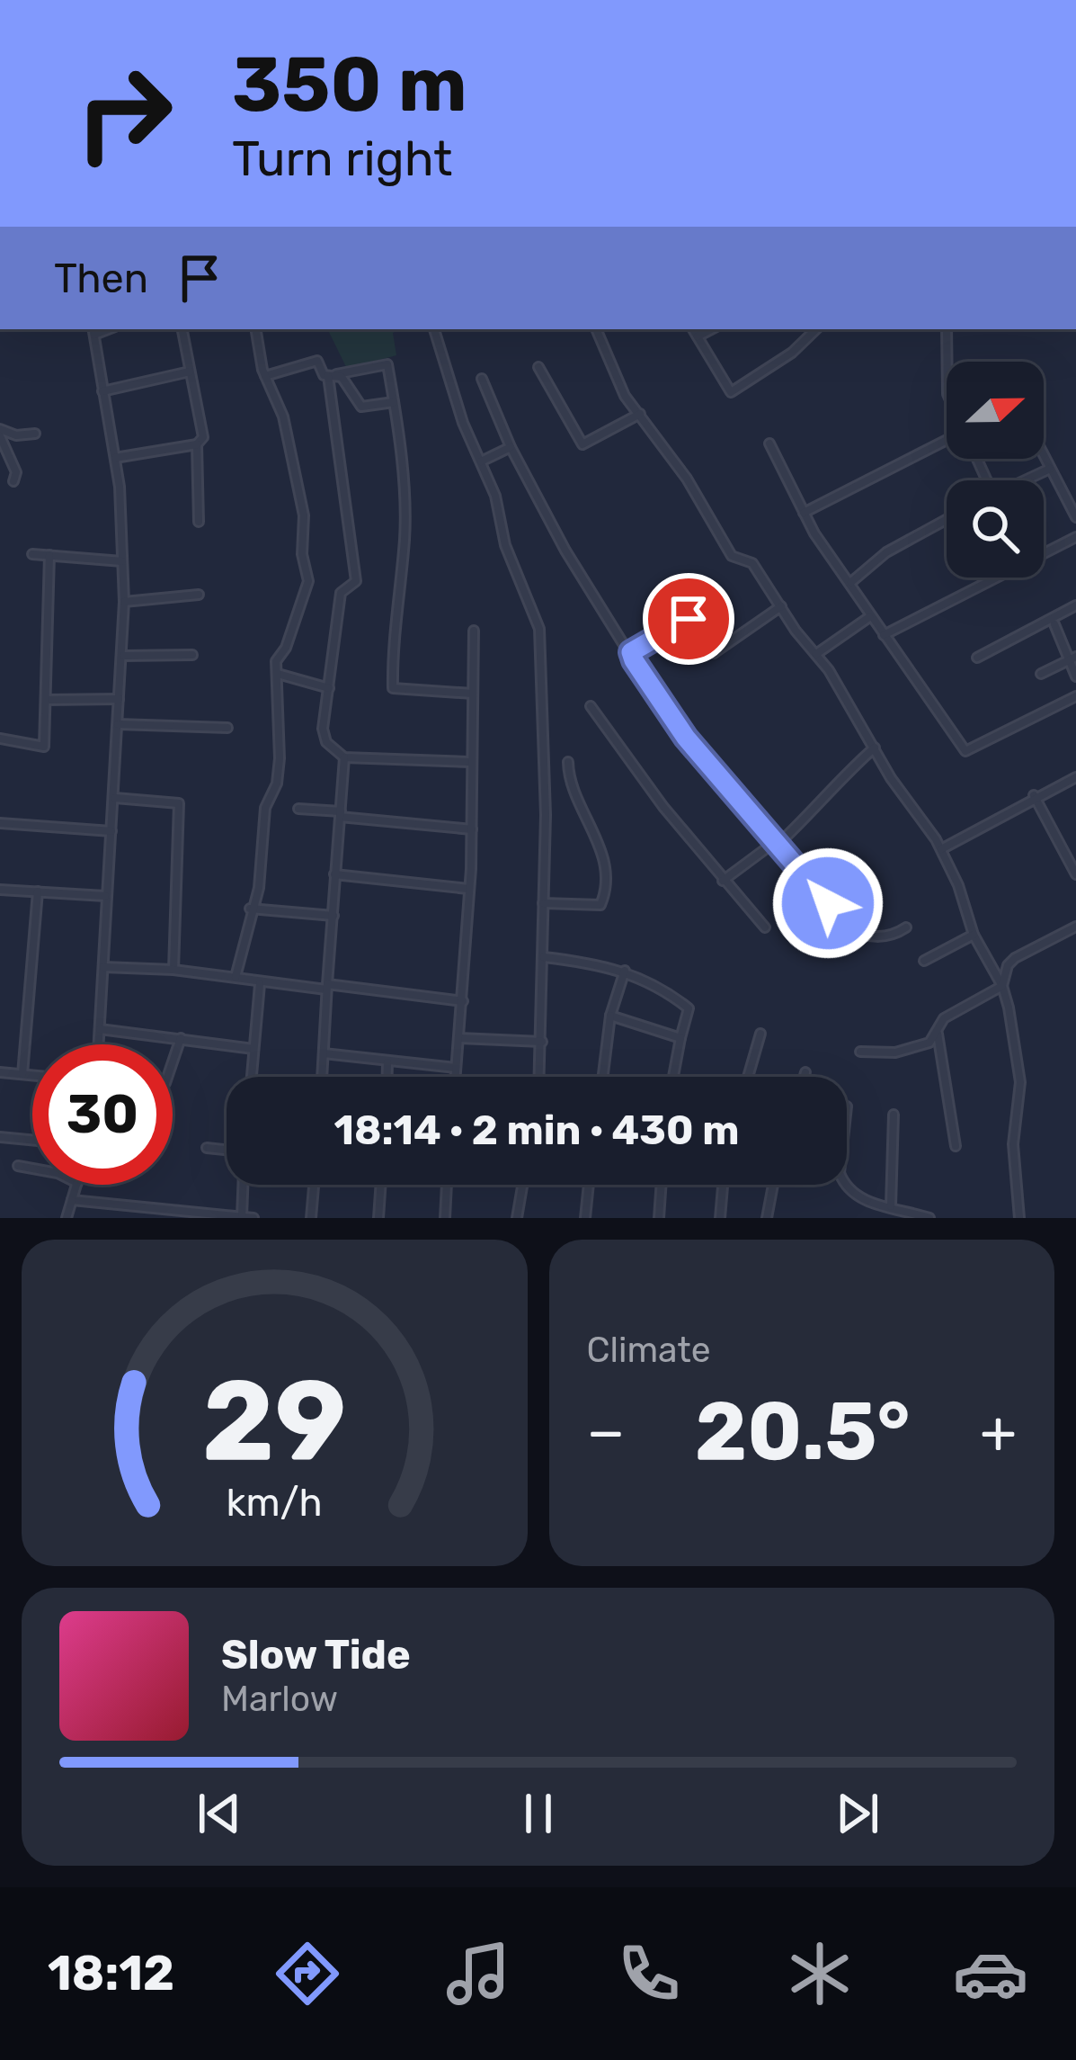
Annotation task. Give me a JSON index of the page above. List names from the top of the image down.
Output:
{
  "north": "right",
  "page": {
    "turn": ["350 m", "Turn right"],
    "then": "Then",
    "limit": "30",
    "trip": "18:14 · 2 min · 430 m",
    "tile": "Climate",
    "heat": ["−", "20.5°", "+"],
    "song": ["Slow Tide", "Marlow"],
    "tabs": "18:12",
    "gauge": ["29", "km/h"]
  }
}
